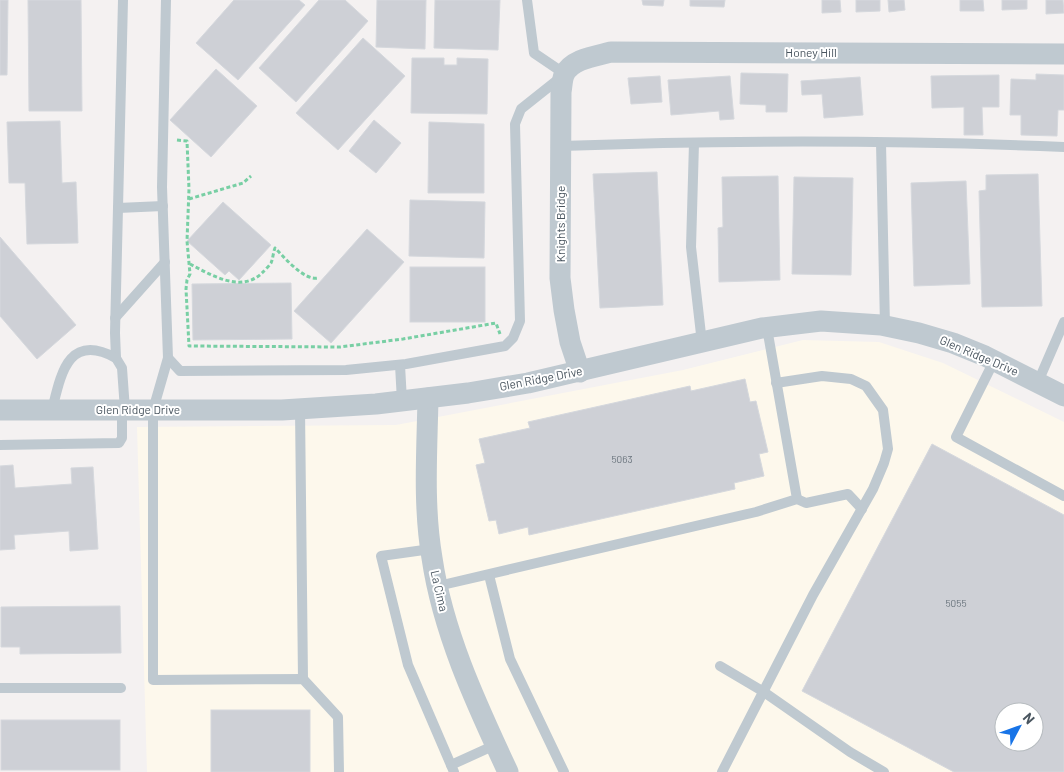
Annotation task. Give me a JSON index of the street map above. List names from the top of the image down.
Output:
{
  "streets": {
    "street": [
      "Honey Hill",
      "Knights Bridge",
      "Glen Ridge Drive",
      "La Cima"
    ]
  },
  "crossings": [
    ["Honey Hill", "Knights Bridge"],
    ["Knights Bridge", "Glen Ridge Drive"],
    ["Glen Ridge Drive", "La Cima"]
  ],
  "house_numbers": ["5063", "5055"],
  "north": "top right"
}
